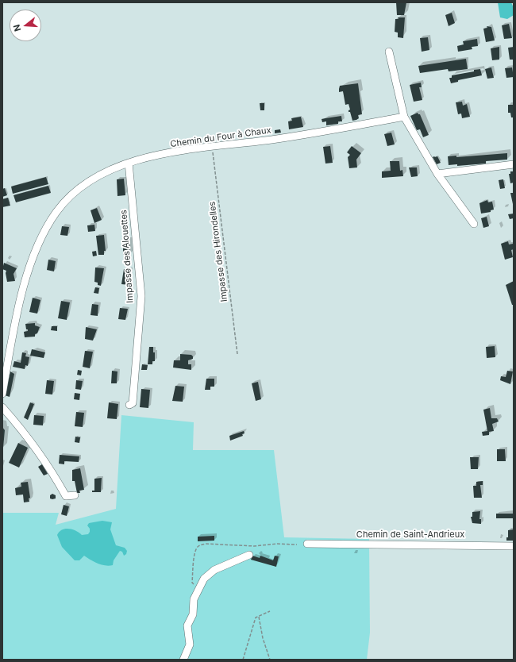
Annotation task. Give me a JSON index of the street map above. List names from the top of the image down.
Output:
{
  "streets": {
    "street": ["Chemin du Four à Chaux", "Impasse des Alouettes", "Chemin de Saint-Andrieux"],
    "path": ["Impasse des Hirondelles"]
  },
  "crossings": [
    ["Chemin du Four à Chaux", "Impasse des Hirondelles"],
    ["Chemin du Four à Chaux", "Impasse des Alouettes"]
  ],
  "north": "left"
}
